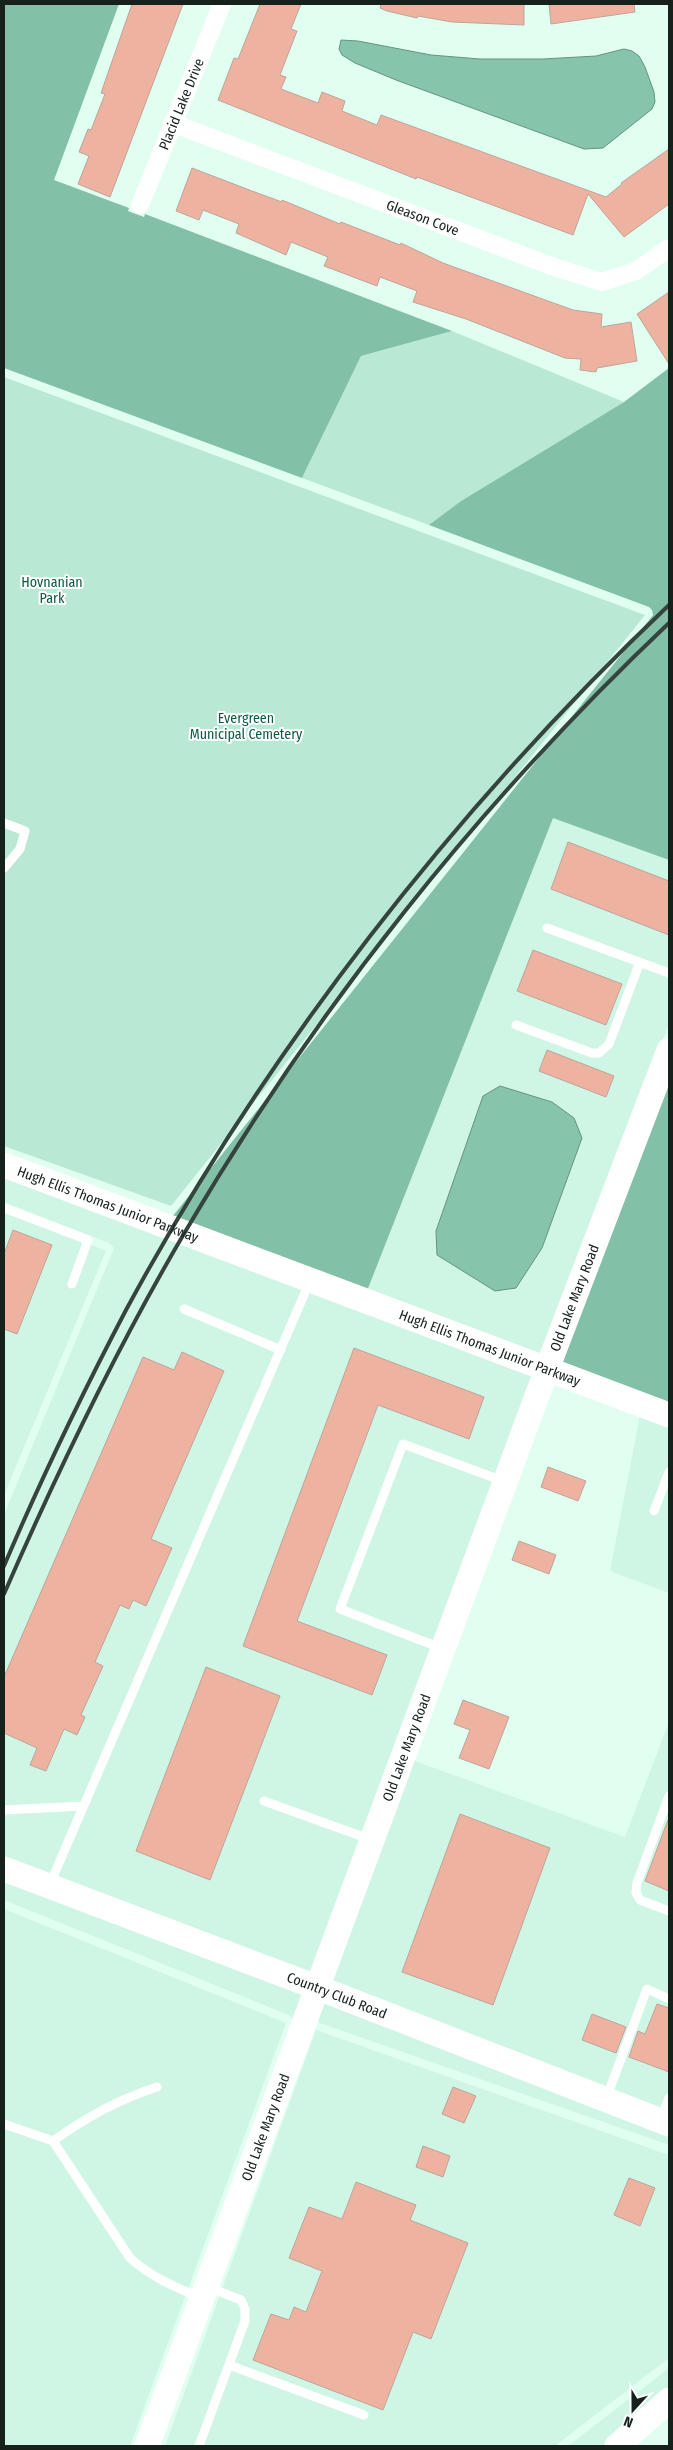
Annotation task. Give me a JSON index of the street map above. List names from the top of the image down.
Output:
{
  "streets": {
    "street": [
      "Placid Lake Drive",
      "Gleason Cove",
      "Hugh Ellis Thomas Junior Parkway",
      "Old Lake Mary Road",
      "Country Club Road"
    ]
  },
  "crossings": [
    ["Placid Lake Drive", "Gleason Cove"],
    ["Hugh Ellis Thomas Junior Parkway", "Old Lake Mary Road"],
    ["Old Lake Mary Road", "Country Club Road"]
  ],
  "parks": ["Hovnanian Park", "Evergreen Municipal Cemetery"],
  "north": "bottom"
}
